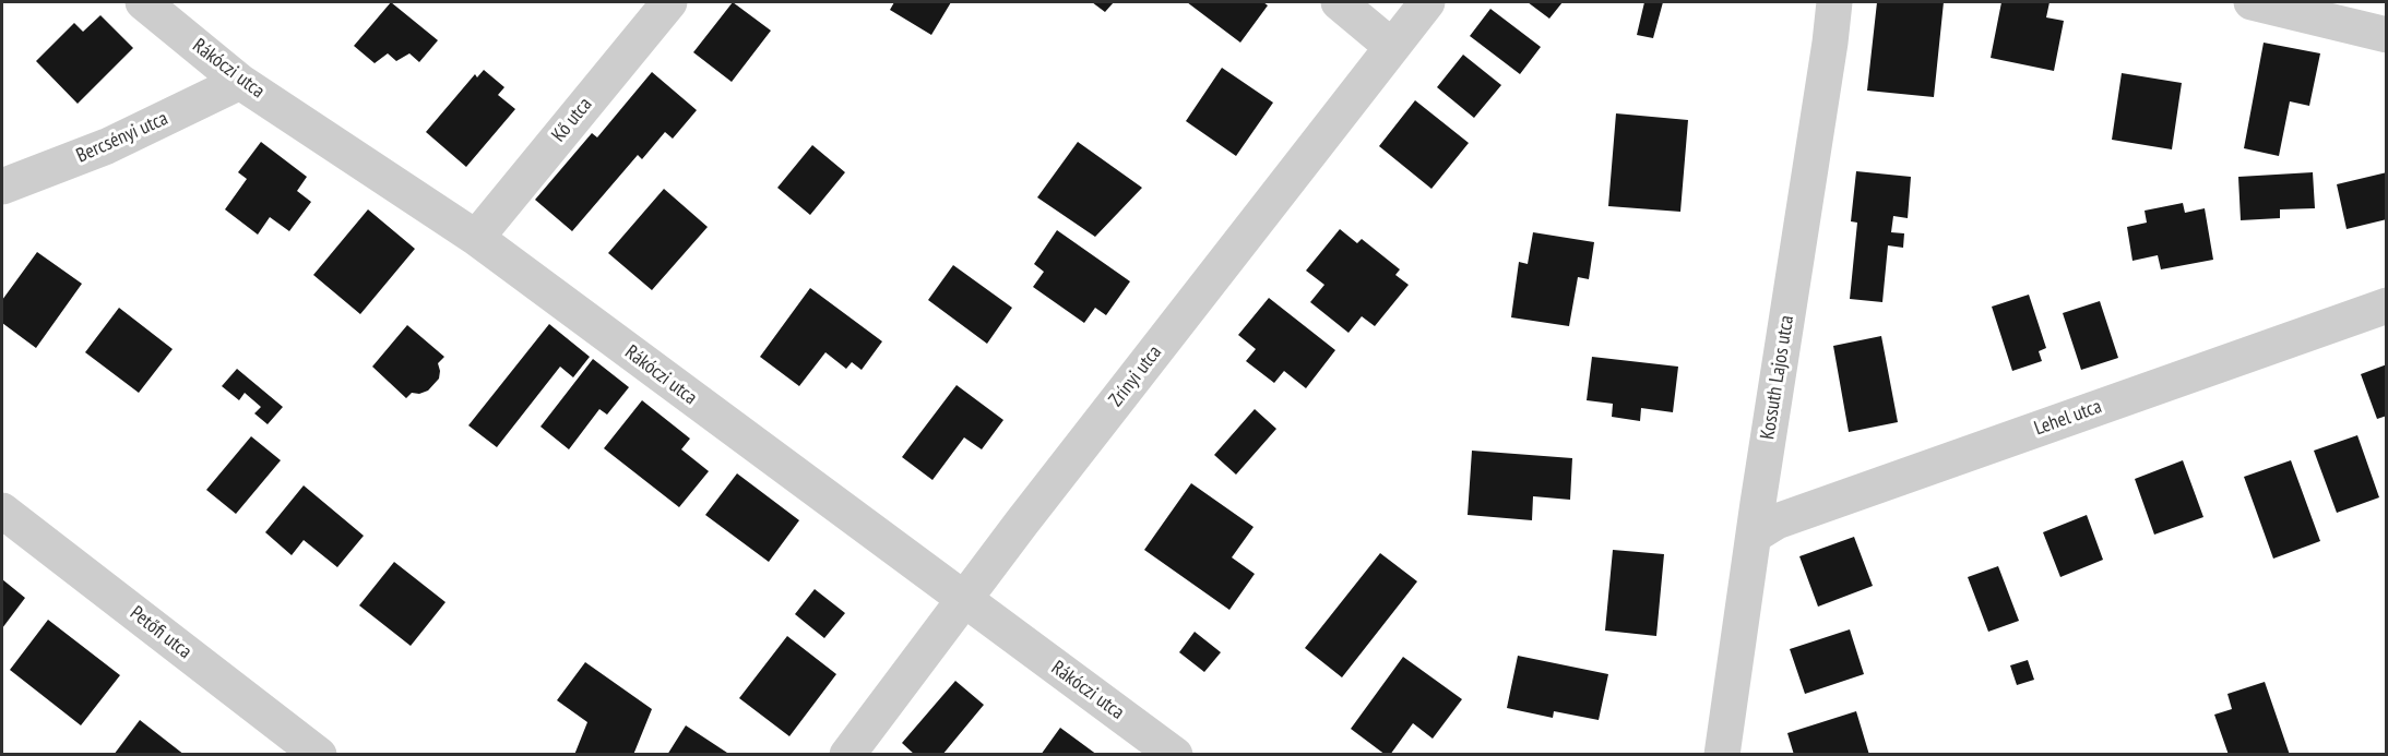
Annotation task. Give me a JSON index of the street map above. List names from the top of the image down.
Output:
{
  "streets": {
    "street": [
      "Rákóczi utca",
      "Kő utca",
      "Bercsényi utca",
      "Zrínyi utca",
      "Kossuth Lajos utca",
      "Lehel utca",
      "Petőfi utca"
    ]
  },
  "crossings": [
    ["Rákóczi utca", "Kő utca"],
    ["Rákóczi utca", "Bercsényi utca"],
    ["Rákóczi utca", "Zrínyi utca"],
    ["Kossuth Lajos utca", "Lehel utca"]
  ]
}
